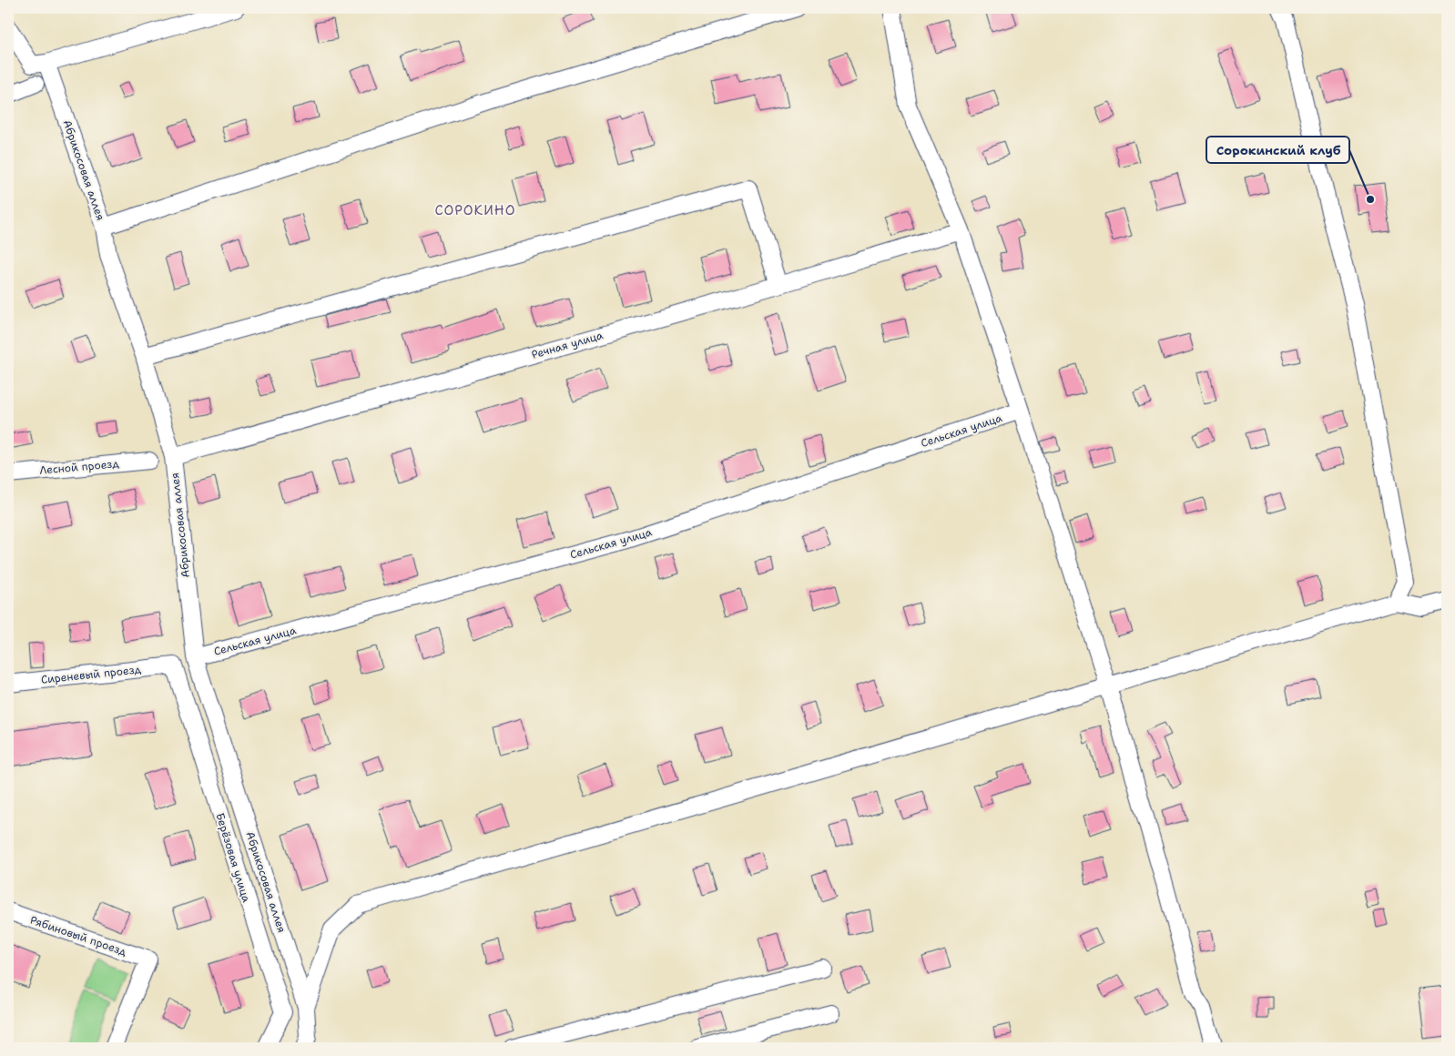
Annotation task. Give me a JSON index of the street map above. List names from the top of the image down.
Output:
{
  "streets": {
    "street": [
      "Абрикосовая аллея",
      "Речная улица",
      "Сельская улица",
      "Лесной проезд",
      "Сиреневый проезд",
      "Берёзовая улица",
      "Рябиновый проезд"
    ]
  },
  "crossings": [
    ["Абрикосовая аллея", "Речная улица"],
    ["Абрикосовая аллея", "Сельская улица"],
    ["Сиреневый проезд", "Берёзовая улица"]
  ],
  "districts": ["СОРОКИНО"],
  "places": ["Сорокинский клуб"]
}
